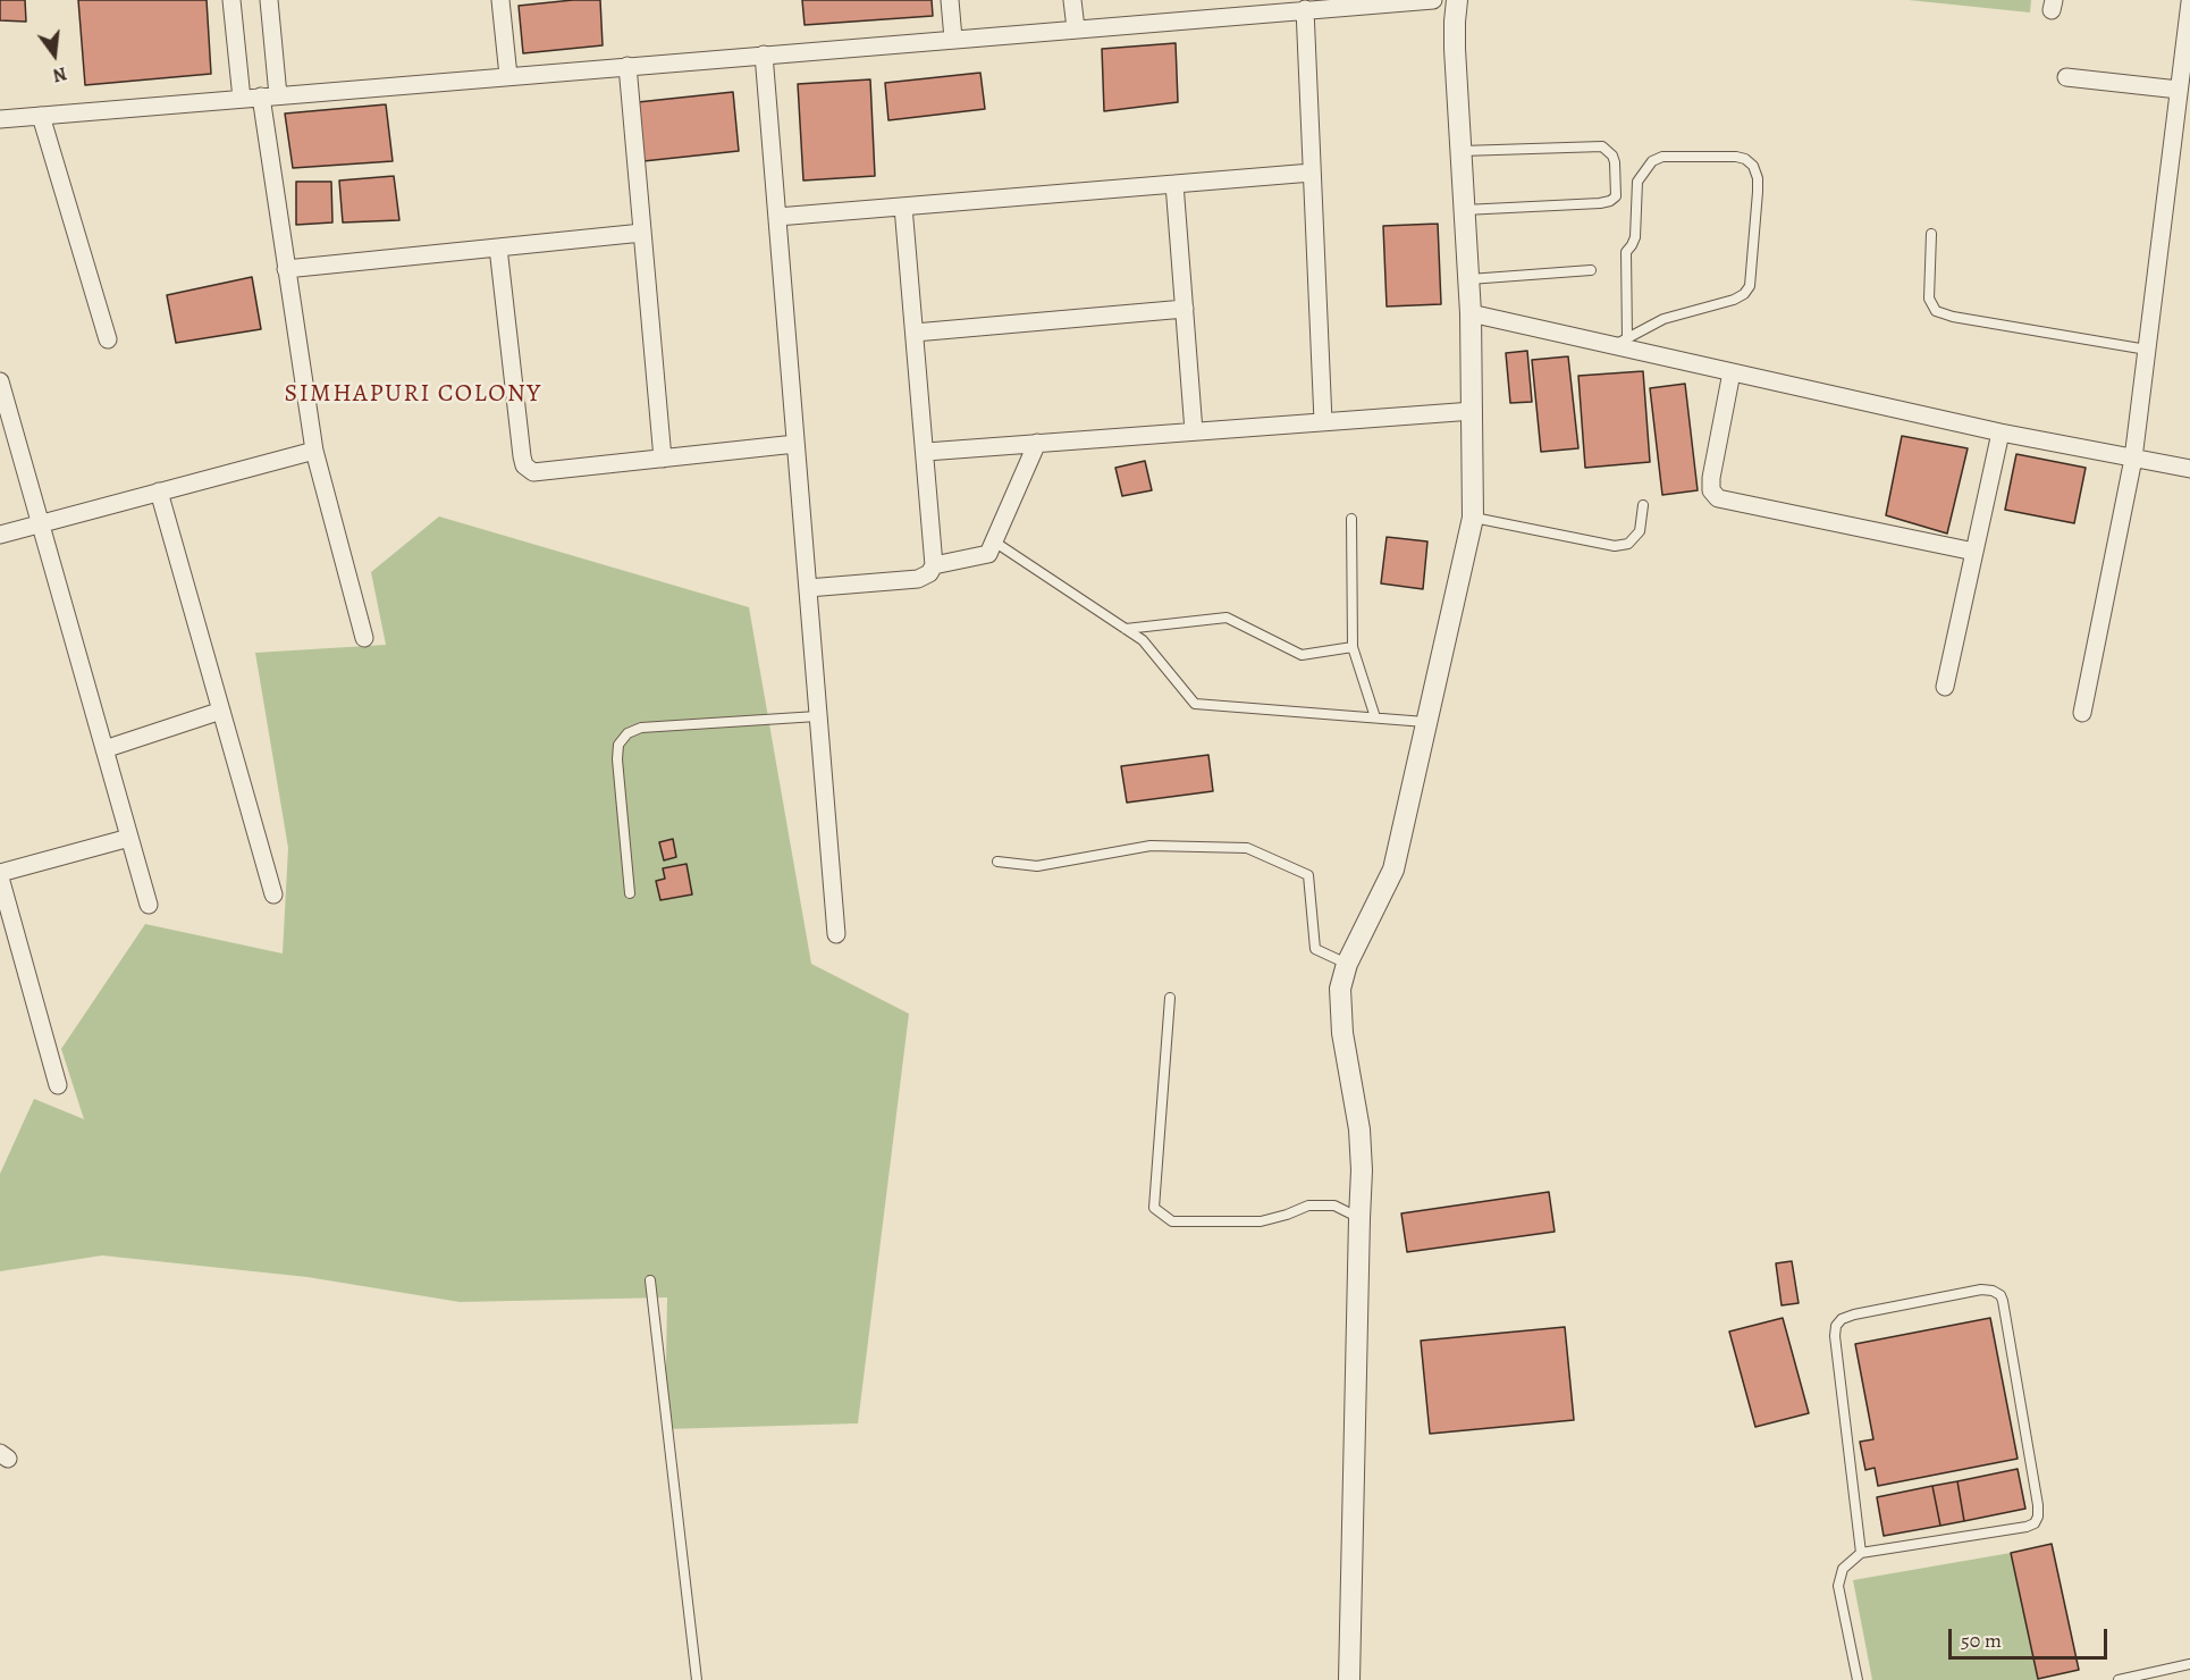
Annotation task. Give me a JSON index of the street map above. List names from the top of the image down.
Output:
{
  "districts": ["SIMHAPURI COLONY"],
  "scale_bar": "50 m",
  "north": "bottom"
}
